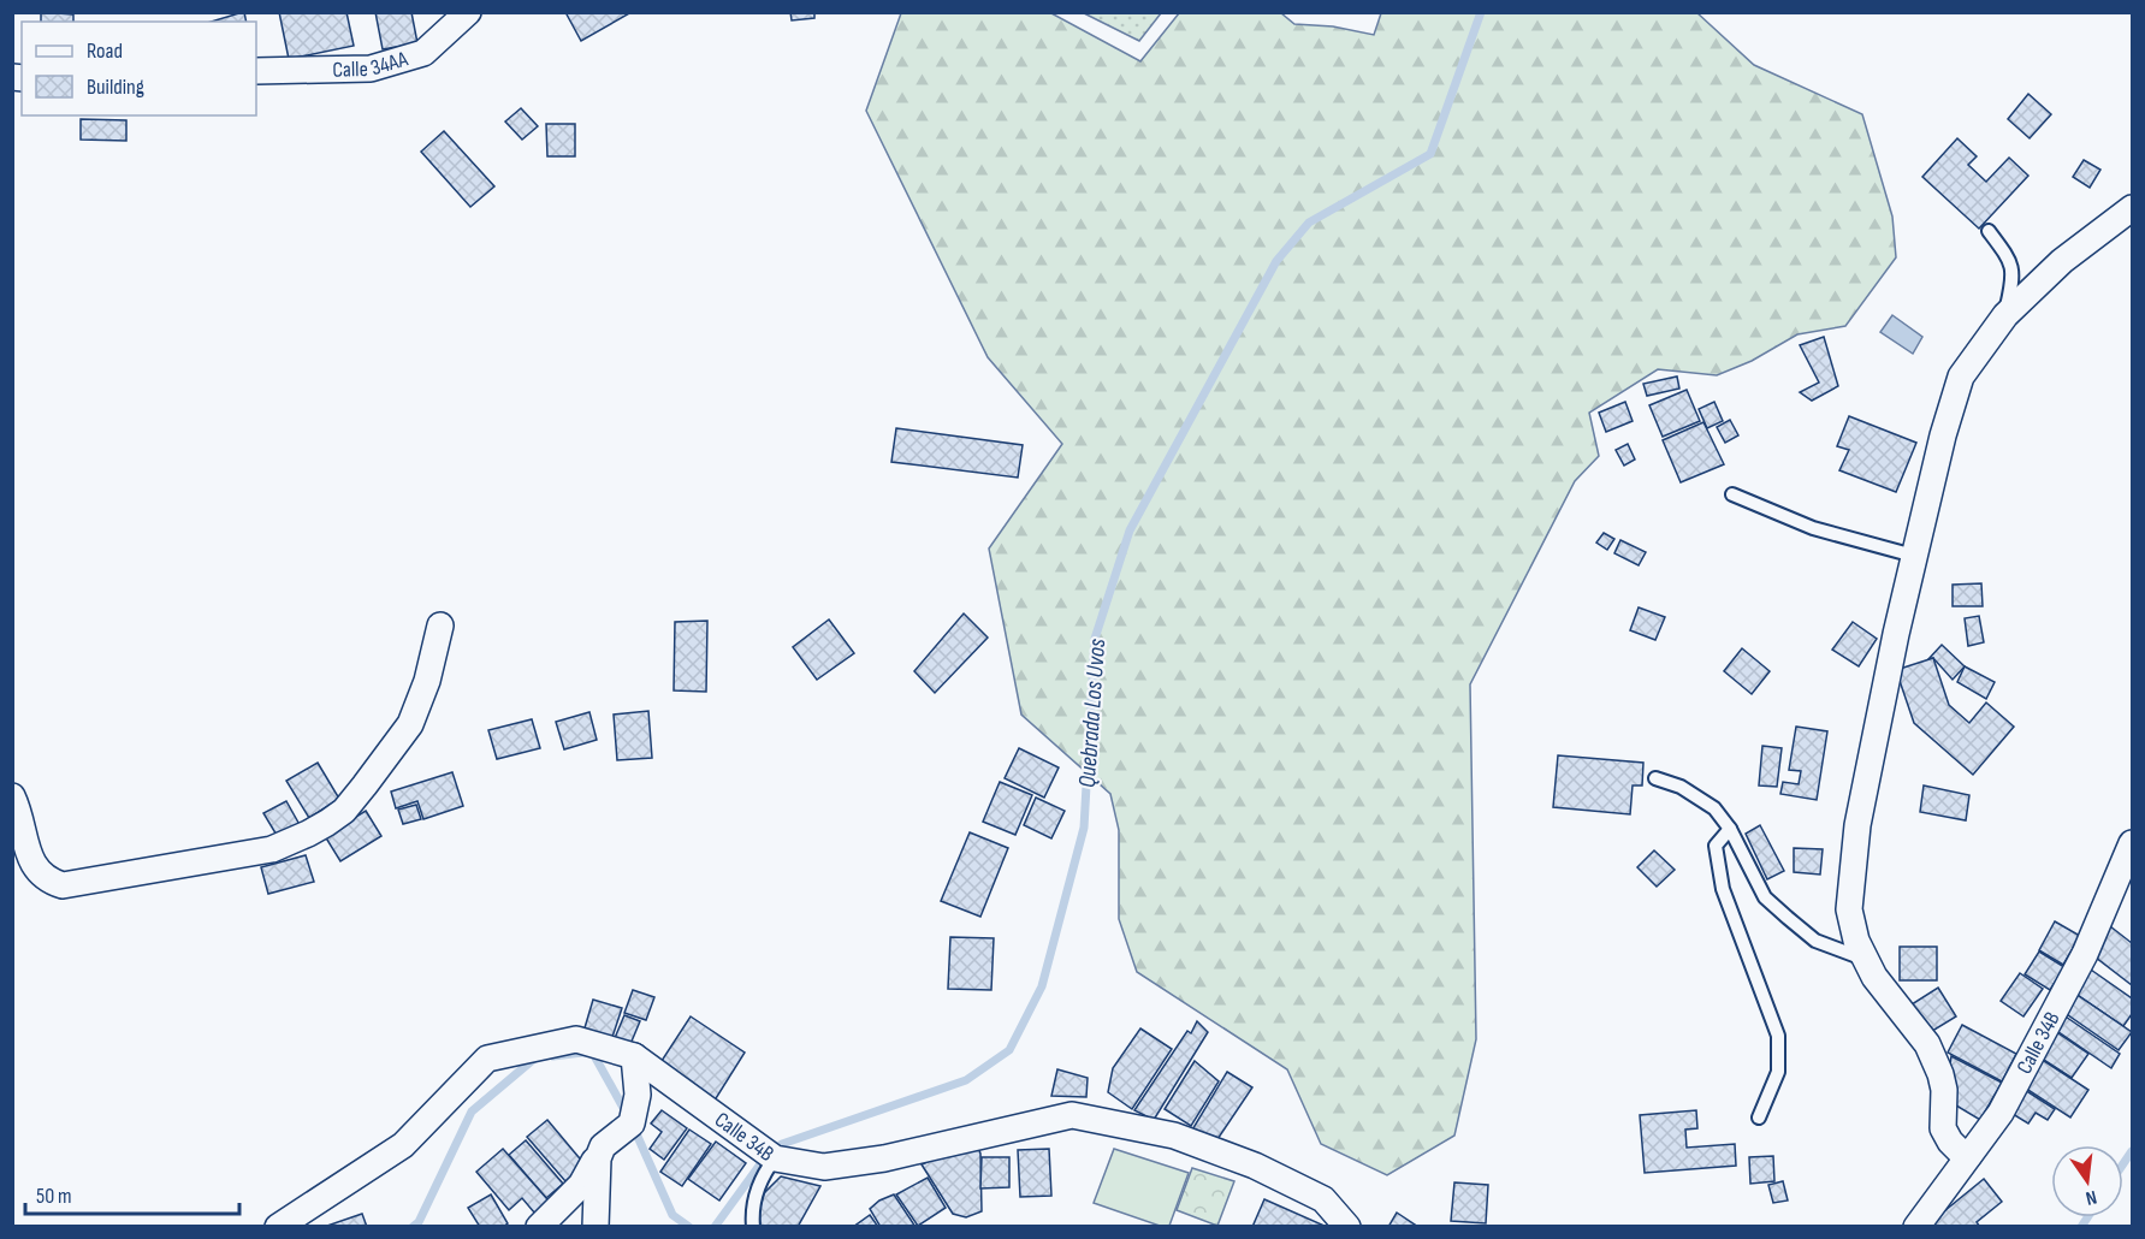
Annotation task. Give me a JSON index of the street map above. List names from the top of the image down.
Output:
{
  "streets": {
    "street": ["Calle 34AA", "Calle 34B"]
  },
  "water": ["Quebrada Los Uvos"],
  "legend": ["Road", "Building"],
  "scale_bar": "50 m",
  "north": "bottom"
}
